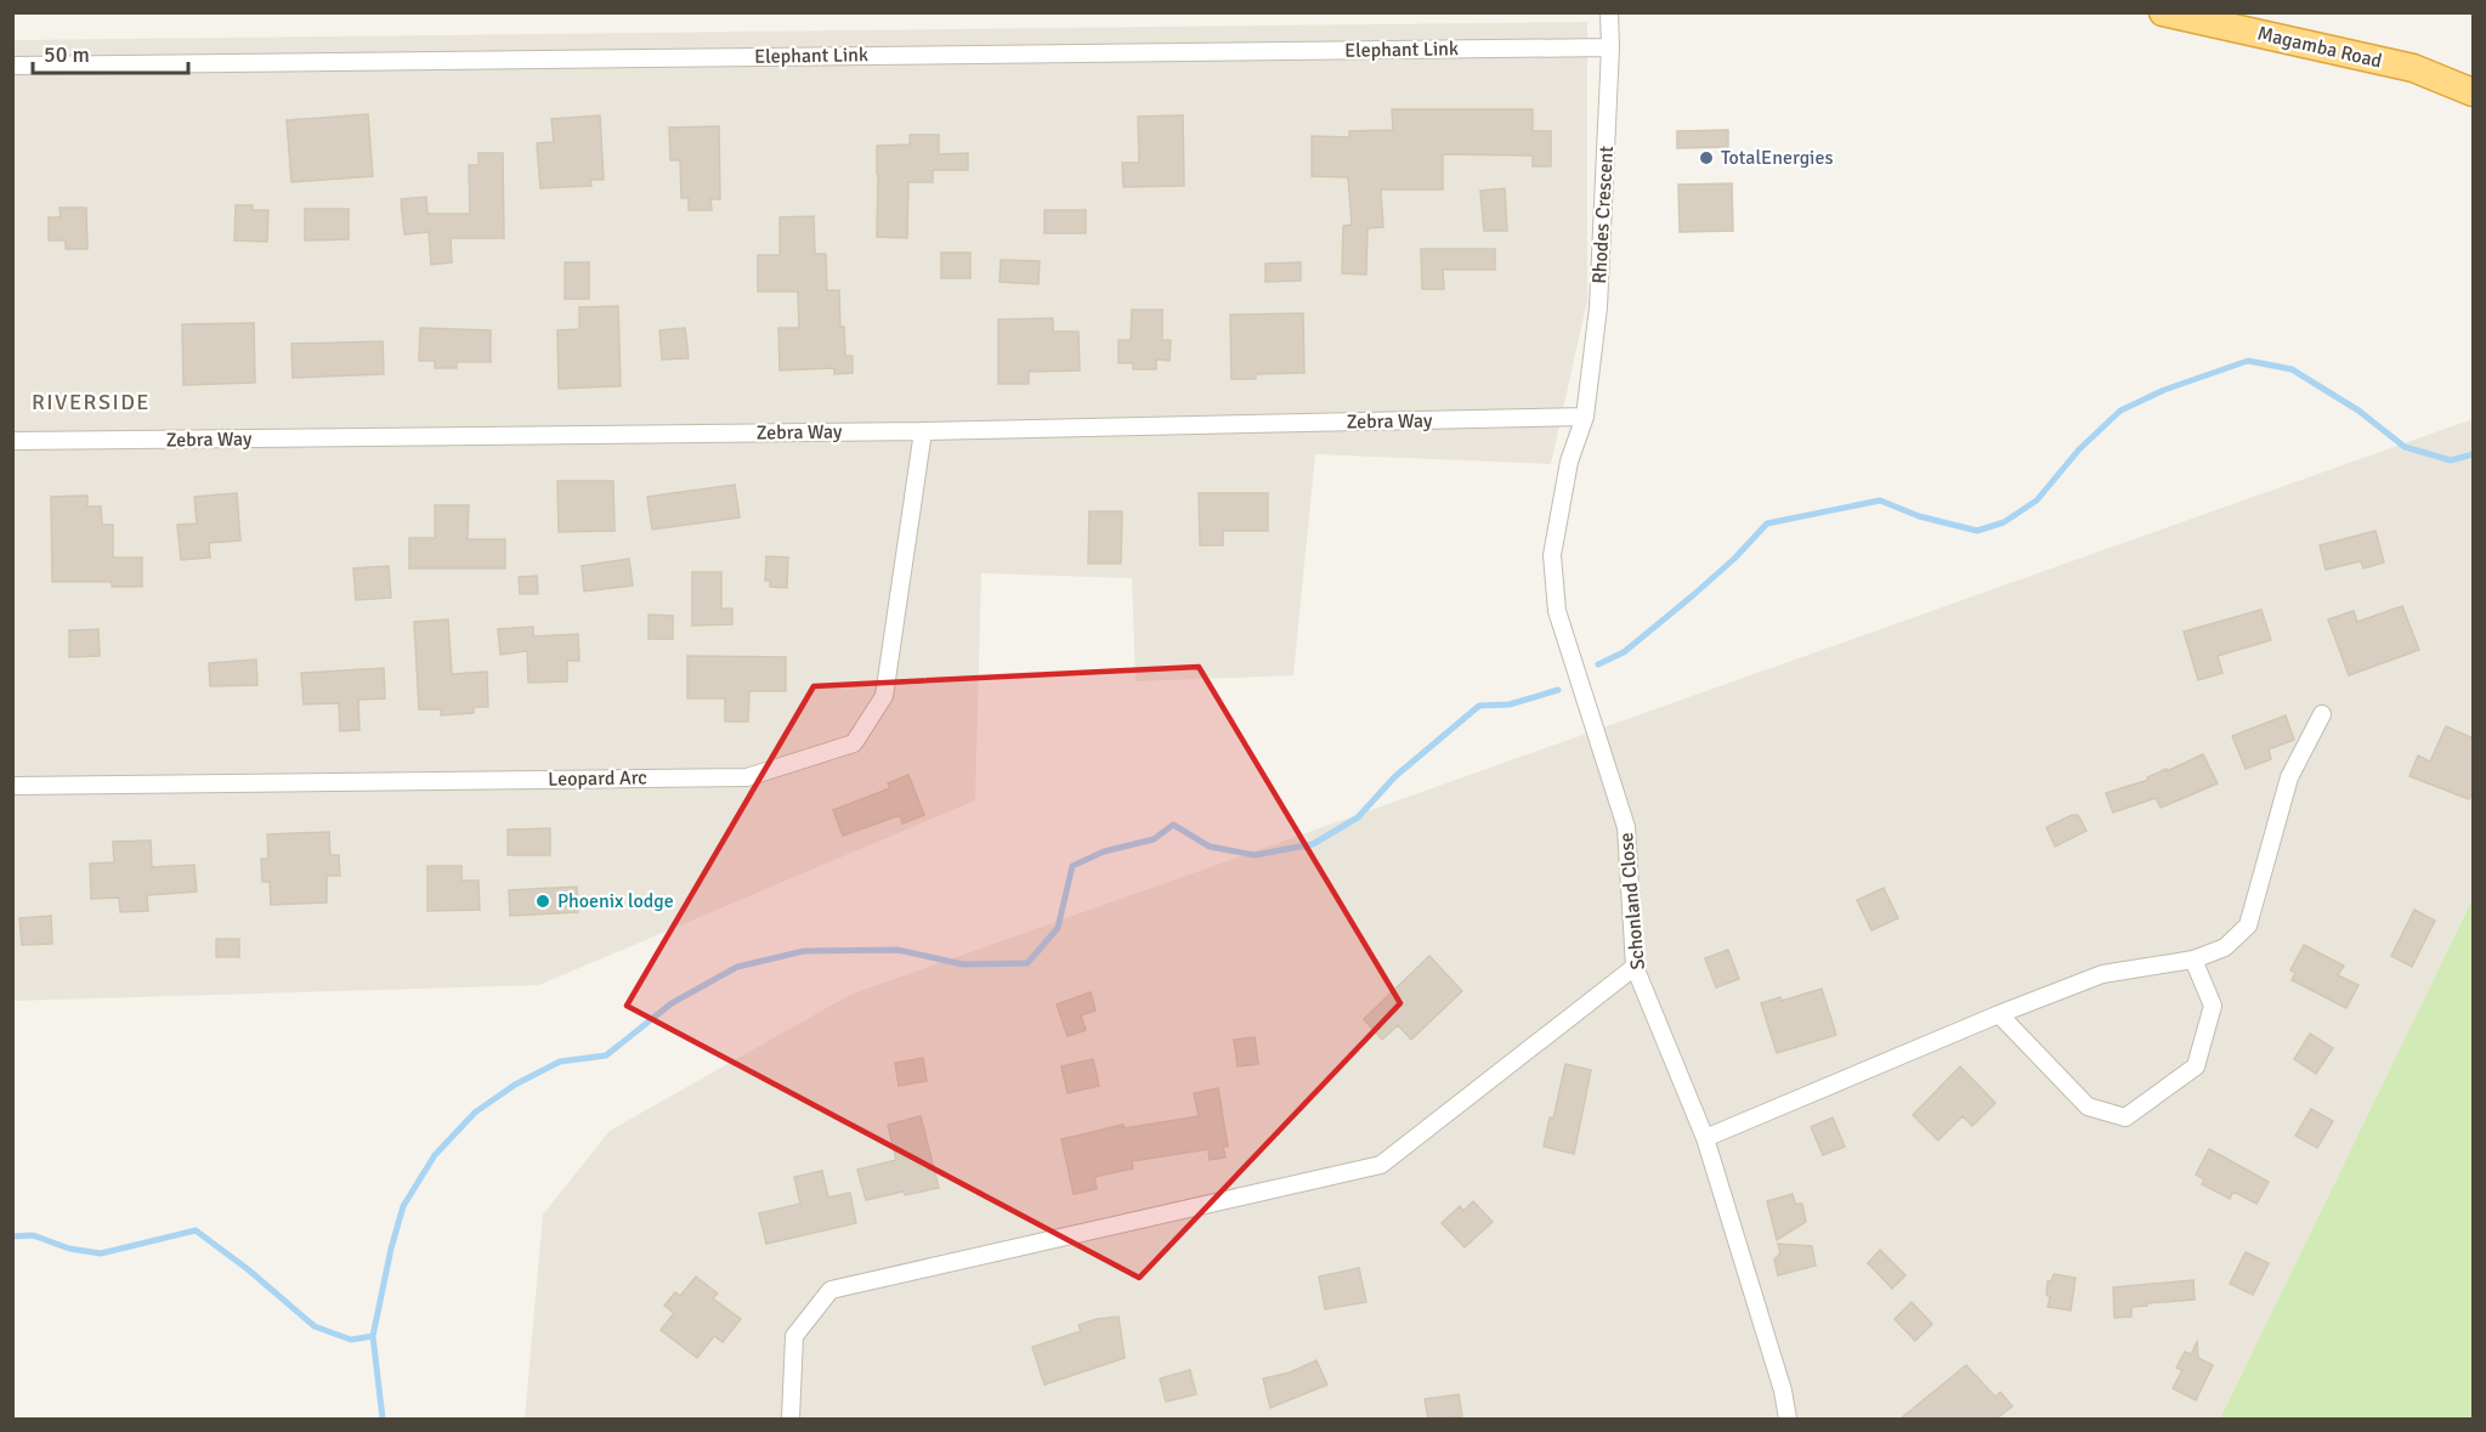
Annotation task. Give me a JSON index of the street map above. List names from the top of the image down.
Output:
{
  "streets": {
    "highway": ["Magamba Road"],
    "street": [
      "Elephant Link",
      "Rhodes Crescent",
      "Zebra Way",
      "Leopard Arc",
      "Schonland Close"
    ]
  },
  "crossings": [
    ["Elephant Link", "Rhodes Crescent"],
    ["Rhodes Crescent", "Zebra Way"],
    ["Rhodes Crescent", "Schonland Close"],
    ["Zebra Way", "Leopard Arc"],
    ["Zebra Way", "Schonland Close"]
  ],
  "districts": ["RIVERSIDE"],
  "places": ["TotalEnergies", "Phoenix lodge"],
  "scale_bar": "50 m"
}
